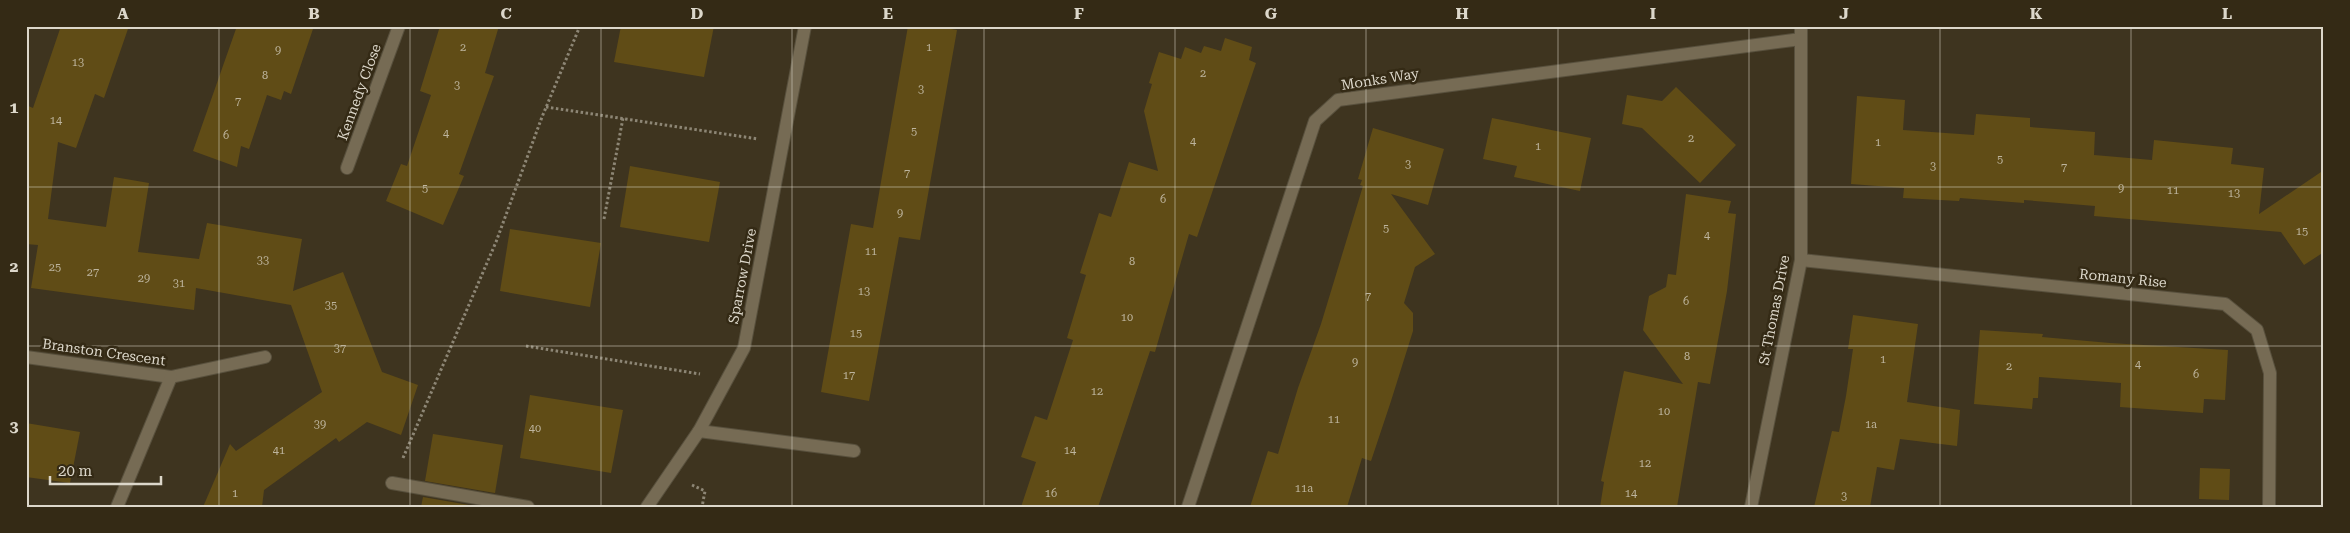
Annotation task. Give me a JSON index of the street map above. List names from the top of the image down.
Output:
{
  "streets": {
    "street": [
      "Monks Way",
      "Kennedy Close",
      "Sparrow Drive",
      "Romany Rise",
      "St Thomas Drive",
      "Branston Crescent"
    ]
  },
  "crossings": [
    ["Monks Way", "St Thomas Drive"],
    ["Romany Rise", "St Thomas Drive"]
  ],
  "house_numbers": [
    "2",
    "1",
    "9",
    "13",
    "2",
    "8",
    "3",
    "3",
    "7",
    "14",
    "5",
    "4",
    "6",
    "2",
    "4",
    "1",
    "1",
    "5",
    "3",
    "3",
    "7",
    "7",
    "5",
    "9",
    "11",
    "13",
    "6",
    "9",
    "5",
    "15",
    "4",
    "11",
    "33",
    "8",
    "25",
    "27",
    "29",
    "31",
    "13",
    "7",
    "6",
    "35",
    "10",
    "15",
    "37",
    "8",
    "1",
    "9",
    "4",
    "2",
    "6",
    "17",
    "12",
    "10",
    "11",
    "39",
    "1a",
    "40",
    "41",
    "14",
    "12",
    "11a",
    "1",
    "16",
    "14",
    "3"
  ],
  "scale_bar": "20 m",
  "grid": {
    "columns": [
      "A",
      "B",
      "C",
      "D",
      "E",
      "F",
      "G",
      "H",
      "I",
      "J",
      "K",
      "L"
    ],
    "rows": ["1", "2", "3"]
  }
}
